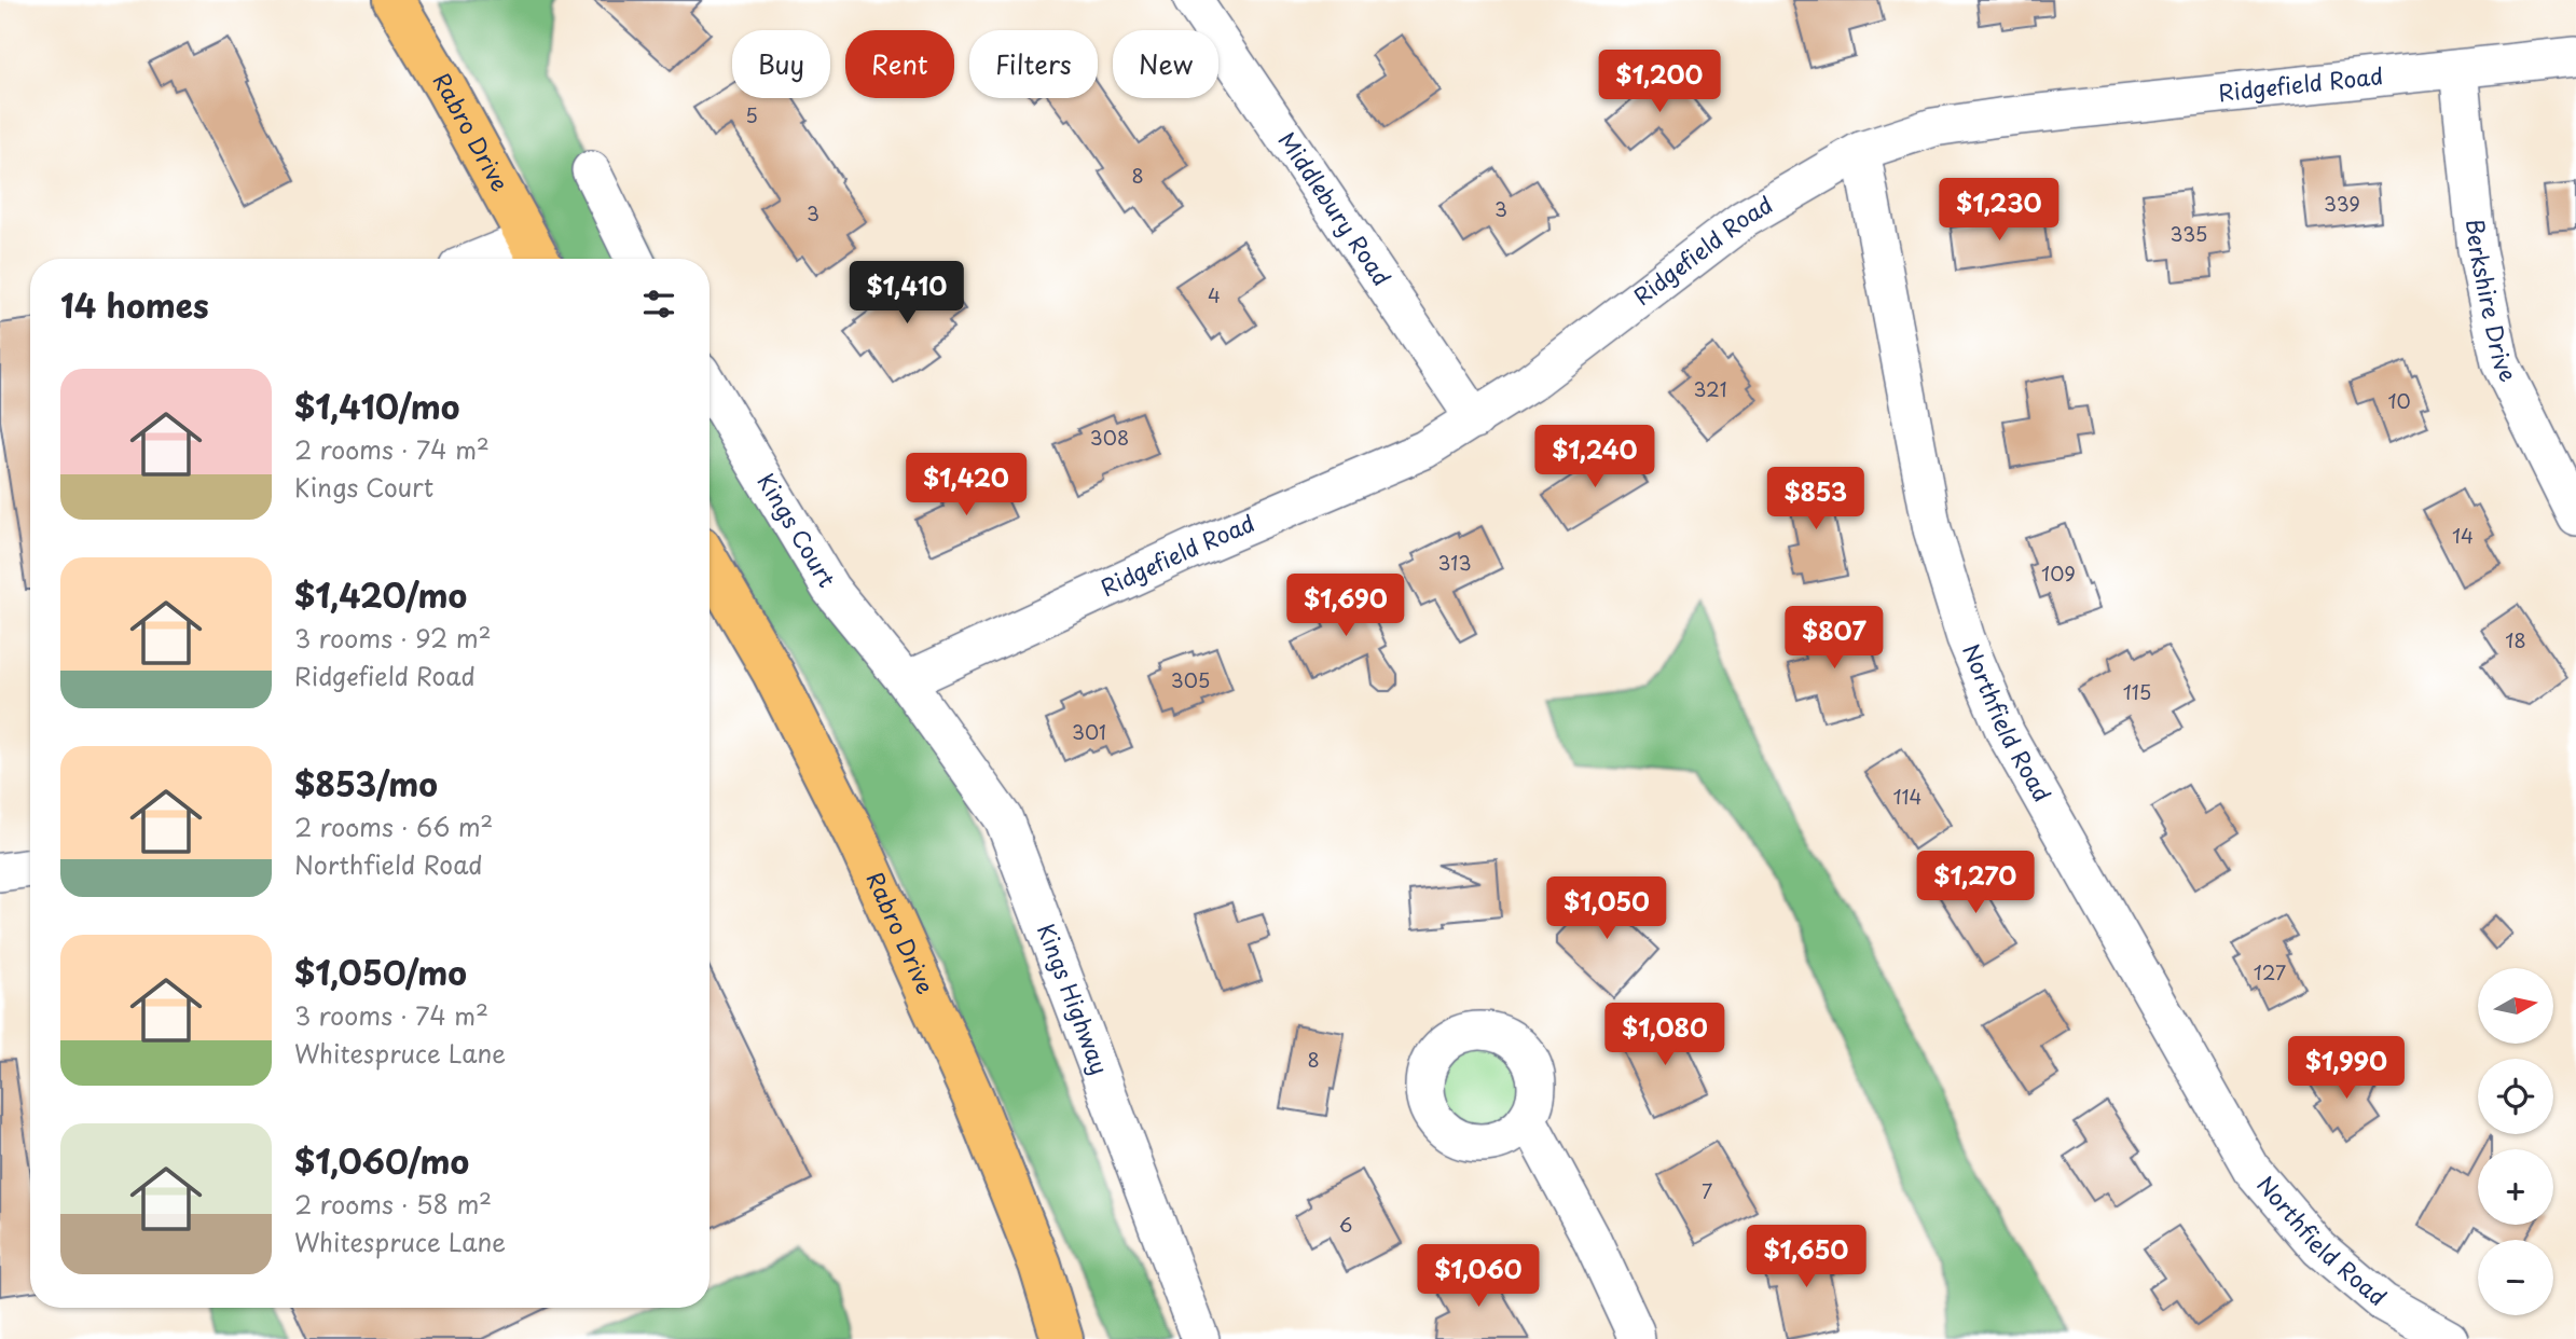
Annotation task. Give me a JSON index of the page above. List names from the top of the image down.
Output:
{
  "streets": {
    "main road": ["Rabro Drive"],
    "street": [
      "Ridgefield Road",
      "Middlebury Road",
      "Berkshire Drive",
      "Kings Court",
      "Northfield Road",
      "Kings Highway"
    ]
  },
  "crossings": [
    ["Ridgefield Road", "Middlebury Road"],
    ["Ridgefield Road", "Berkshire Drive"],
    ["Ridgefield Road", "Kings Court"],
    ["Ridgefield Road", "Northfield Road"],
    ["Ridgefield Road", "Kings Highway"],
    ["Kings Court", "Kings Highway"]
  ],
  "house_numbers": [
    "5",
    "8",
    "339",
    "3",
    "3",
    "335",
    "4",
    "321",
    "10",
    "308",
    "14",
    "313",
    "109",
    "18",
    "305",
    "115",
    "301",
    "114",
    "127",
    "8",
    "7",
    "6"
  ],
  "north": "right",
  "page": {
    "chip": [
      "Buy",
      "Rent",
      "Filters",
      "New"
    ],
    "price": [
      "$1,200",
      "$1,230",
      "$1,410",
      "$1,240",
      "$1,420",
      "$853",
      "$1,690",
      "$807",
      "$1,270",
      "$1,050",
      "$1,080",
      "$1,990",
      "$1,650",
      "$1,060"
    ],
    "heading": "14 homes",
    "list": [
      {
        "name": "$1,410/mo",
        "note": "2 rooms · 74 m² · Kings Court"
      },
      {
        "name": "$1,420/mo",
        "note": "3 rooms · 92 m² · Ridgefield Road"
      },
      {
        "name": "$853/mo",
        "note": "2 rooms · 66 m² · Northfield Road"
      },
      {
        "name": "$1,050/mo",
        "note": "3 rooms · 74 m² · Whitespruce Lane"
      },
      {
        "name": "$1,060/mo",
        "note": "2 rooms · 58 m² · Whitespruce Lane"
      }
    ],
    "map_buttons": ["+", "−"]
  }
}
